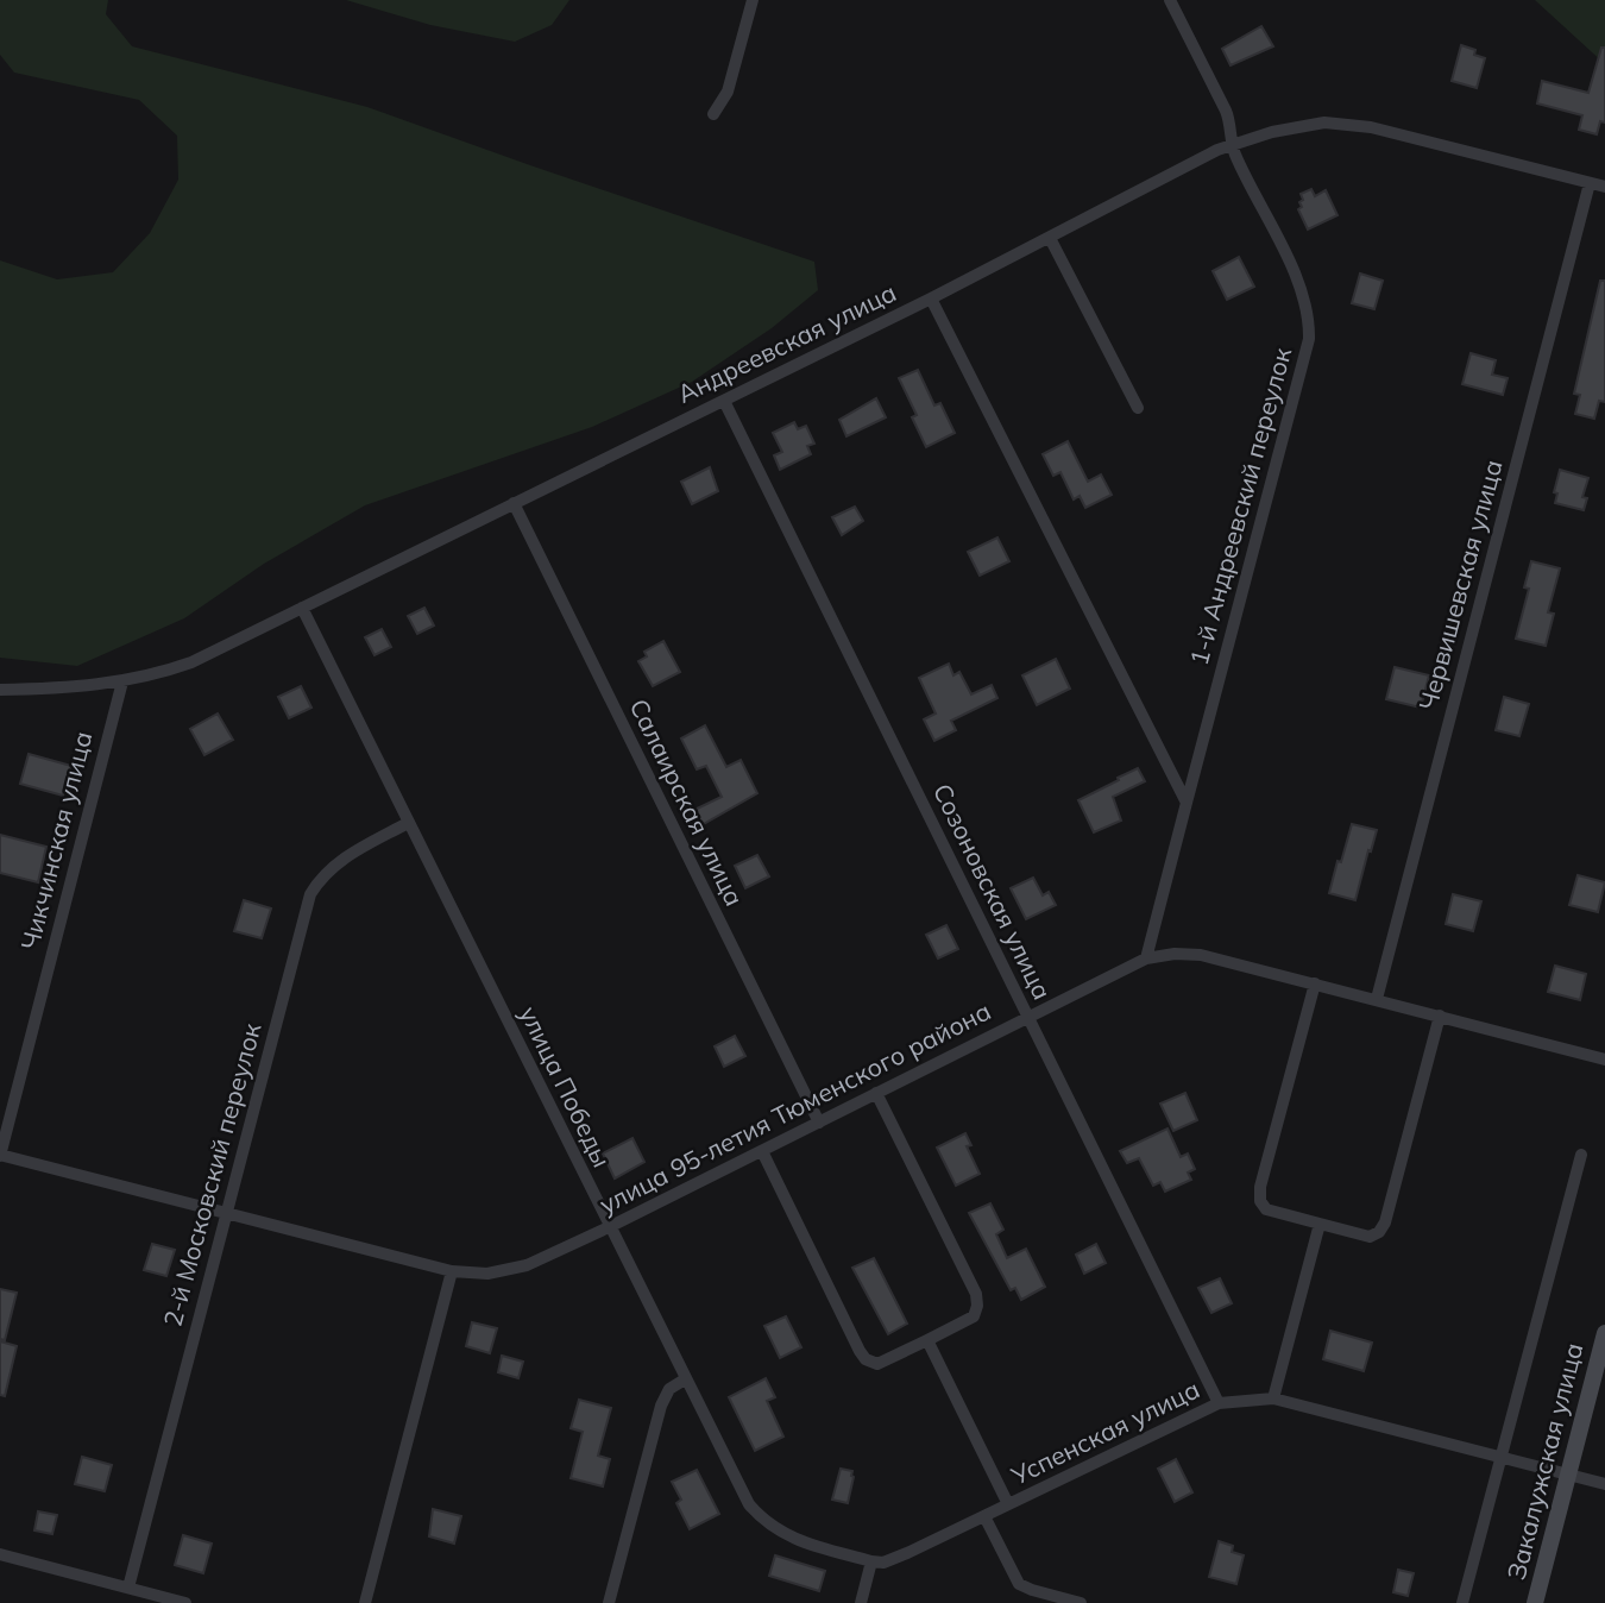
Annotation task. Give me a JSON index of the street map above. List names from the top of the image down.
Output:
{
  "streets": {
    "street": [
      "Андреевская улица",
      "1-й Андреевский переулок",
      "Червишевская улица",
      "Салаирская улица",
      "Чикчинская улица",
      "Созоновская улица",
      "улица Победы",
      "улица 95-летия Тюменского района",
      "2-й Московский переулок",
      "Успенская улица",
      "Закалужская улица"
    ]
  },
  "crossings": [
    ["Андреевская улица", "1-й Андреевский переулок"],
    ["Андреевская улица", "Червишевская улица"],
    ["Андреевская улица", "Салаирская улица"],
    ["Андреевская улица", "Чикчинская улица"],
    ["Андреевская улица", "Созоновская улица"],
    ["Андреевская улица", "улица Победы"],
    ["1-й Андреевский переулок", "улица 95-летия Тюменского района"],
    ["Червишевская улица", "улица 95-летия Тюменского района"],
    ["Салаирская улица", "улица 95-летия Тюменского района"],
    ["Чикчинская улица", "улица 95-летия Тюменского района"],
    ["Созоновская улица", "улица 95-летия Тюменского района"],
    ["Созоновская улица", "Успенская улица"],
    ["улица Победы", "улица 95-летия Тюменского района"],
    ["улица Победы", "2-й Московский переулок"],
    ["улица Победы", "Успенская улица"],
    ["улица 95-летия Тюменского района", "2-й Московский переулок"],
    ["Успенская улица", "Закалужская улица"]
  ]
}
